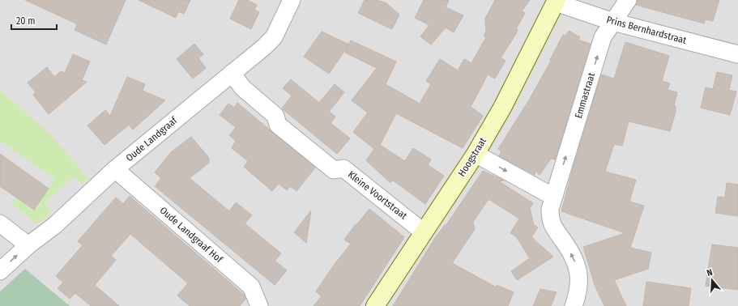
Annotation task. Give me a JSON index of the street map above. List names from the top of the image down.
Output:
{
  "streets": {
    "main road": ["Hoogstraat"],
    "street": [
      "Prins Bernhardstraat",
      "Emmastraat",
      "Oude Landgraaf",
      "Kleine Voortstraat",
      "Oude Landgraaf Hof"
    ]
  },
  "crossings": [
    ["Prins Bernhardstraat", "Emmastraat"],
    ["Prins Bernhardstraat", "Hoogstraat"],
    ["Oude Landgraaf", "Kleine Voortstraat"],
    ["Oude Landgraaf", "Oude Landgraaf Hof"],
    ["Hoogstraat", "Kleine Voortstraat"]
  ],
  "one_way": ["Emmastraat"],
  "scale_bar": "20 m",
  "north": "top"
}
